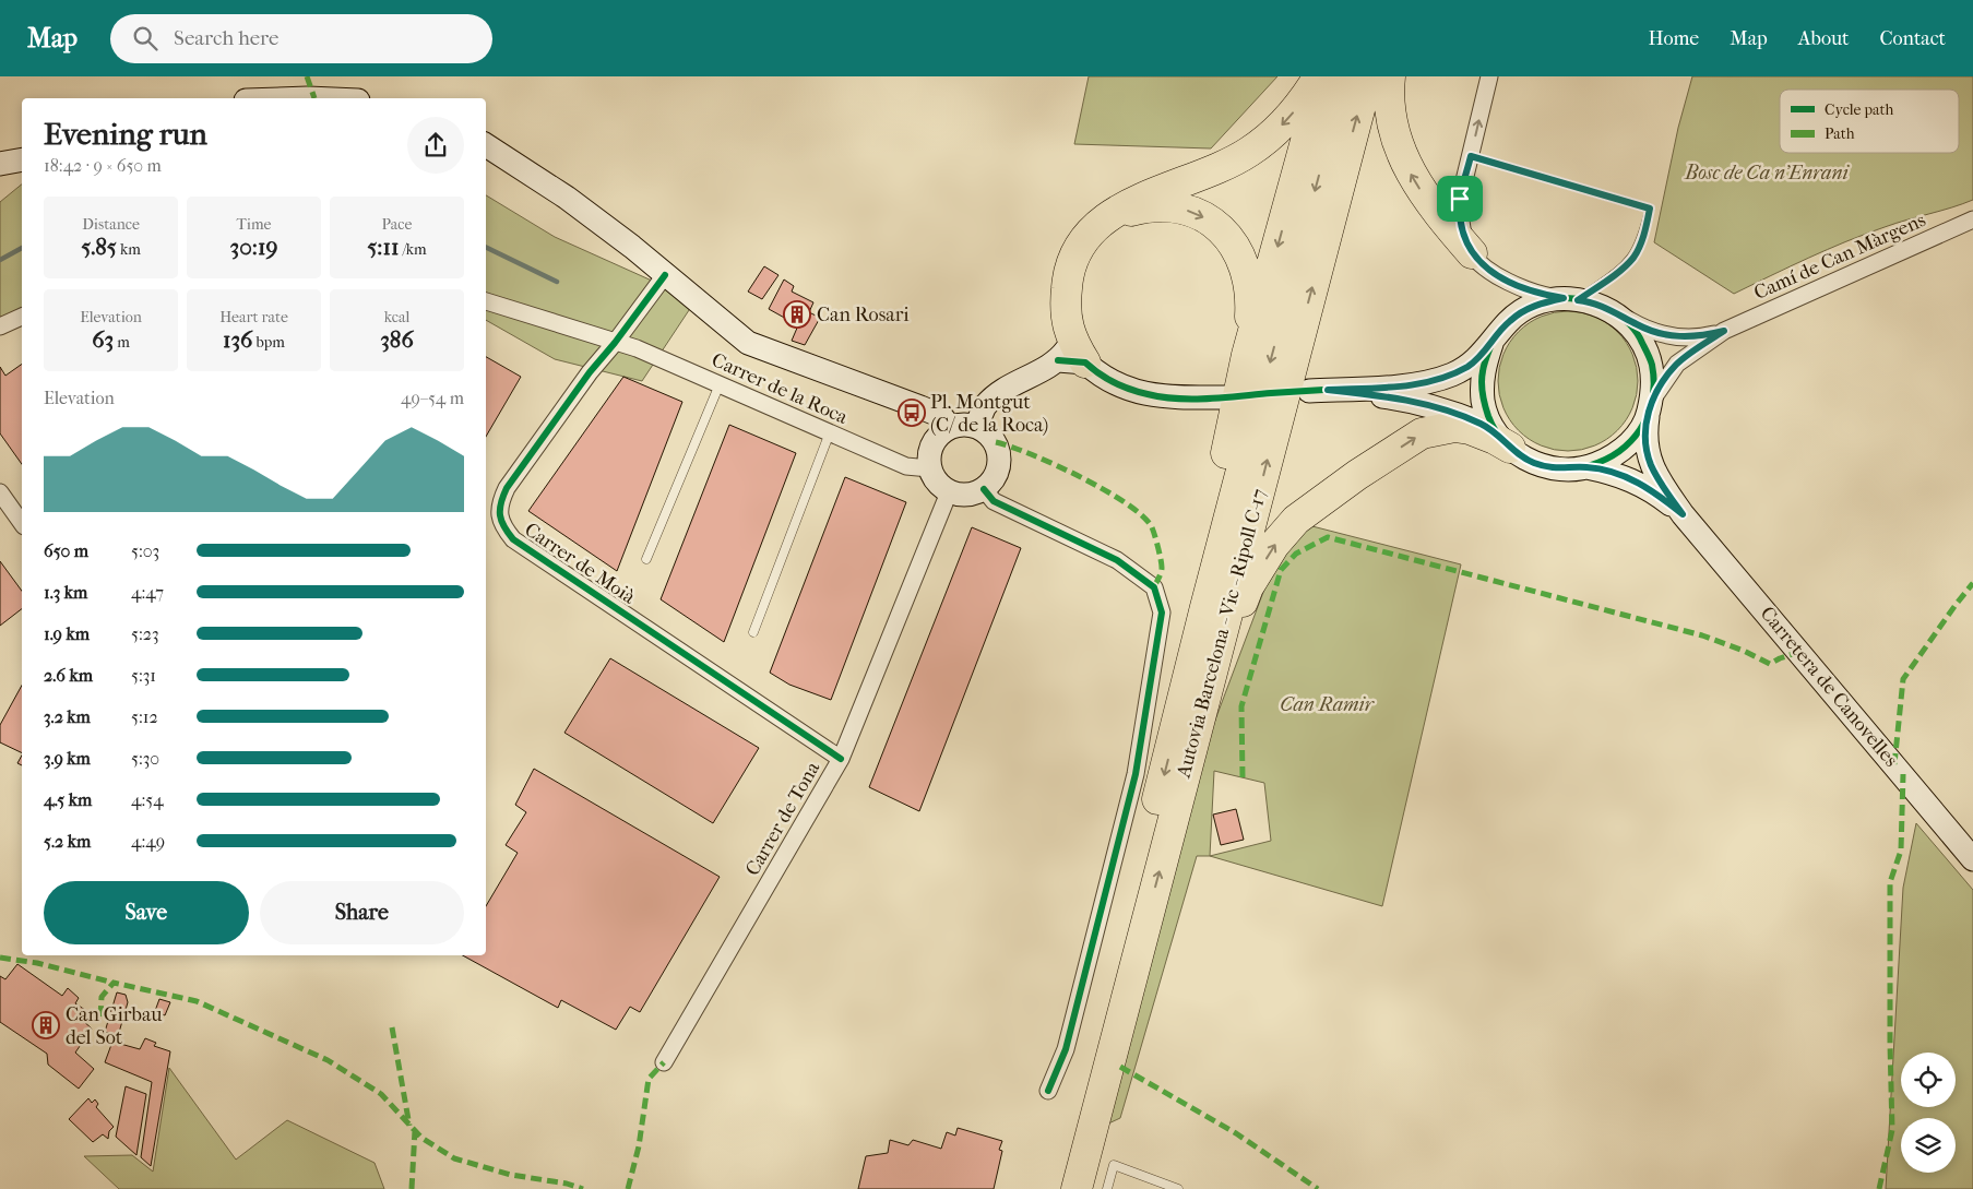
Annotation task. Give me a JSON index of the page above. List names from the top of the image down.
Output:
{
  "streets": {
    "highway": ["Autovia Barcelona - Vic - Ripoll C-17"],
    "street": [
      "Camí de Can Màrgens",
      "Carrer de la Roca",
      "Carrer de Moià",
      "Carretera de Canovelles",
      "Carrer de Tona"
    ]
  },
  "crossings": [
    ["Camí de Can Màrgens", "Carretera de Canovelles"],
    ["Carrer de la Roca", "Carrer de Moià"],
    ["Carrer de la Roca", "Carrer de Tona"],
    ["Carrer de Moià", "Carrer de Tona"]
  ],
  "parks": ["Bosc de Ca n'Enrani", "Can Ramir"],
  "places": {
    "building": ["Can Rosari", "Can Girbau del Sot"],
    "bus stop": ["Pl. Montgut (C/ de la Roca)"]
  },
  "legend": ["Cycle path", "Path"],
  "page": {
    "header": "Map",
    "search": "Search here",
    "nav": [
      "Home",
      "Map",
      "About",
      "Contact"
    ],
    "heading": ["Evening run", "18:42 · 9 × 650 m"],
    "stats": [
      ["Distance", "5.85 km"],
      ["Time", "30:19"],
      ["Pace", "5:11 /km"],
      ["Elevation", "63 m"],
      ["Heart rate", "136 bpm"],
      ["kcal", "386"]
    ],
    "chart": ["Elevation", "49–54 m"],
    "list": [
      {
        "name": "650 m",
        "note": "5:03"
      },
      {
        "name": "1.3 km",
        "note": "4:47"
      },
      {
        "name": "1.9 km",
        "note": "5:23"
      },
      {
        "name": "2.6 km",
        "note": "5:31"
      },
      {
        "name": "3.2 km",
        "note": "5:12"
      },
      {
        "name": "3.9 km",
        "note": "5:30"
      },
      {
        "name": "4.5 km",
        "note": "4:54"
      },
      {
        "name": "5.2 km",
        "note": "4:49"
      }
    ],
    "buttons": ["Save", "Share"]
  }
}
